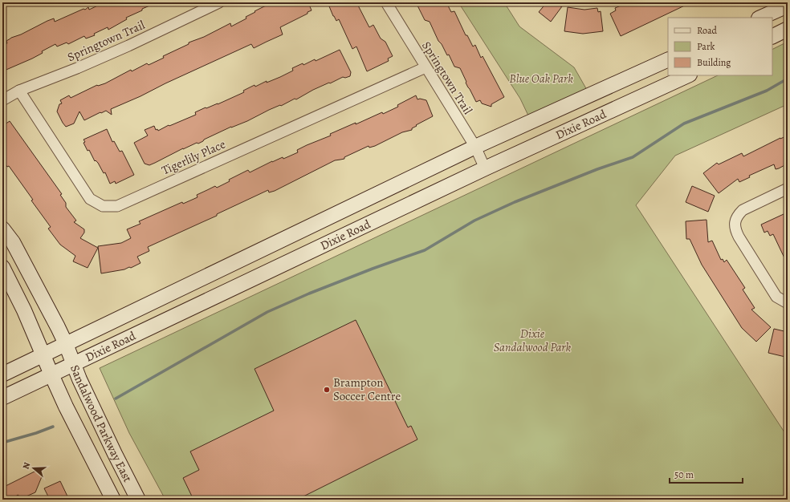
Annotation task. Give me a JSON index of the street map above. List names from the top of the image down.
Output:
{
  "streets": {
    "main road": ["Dixie Road", "Sandalwood Parkway East"],
    "street": ["Springtown Trail", "Tigerlily Place"]
  },
  "crossings": [
    ["Springtown Trail", "Dixie Road"],
    ["Springtown Trail", "Tigerlily Place"],
    ["Dixie Road", "Sandalwood Parkway East"]
  ],
  "parks": ["Blue Oak Park", "Dixie Sandalwood Park"],
  "places": ["Brampton Soccer Centre"],
  "legend": ["Road", "Park", "Building"],
  "scale_bar": "50 m",
  "north": "left"
}
